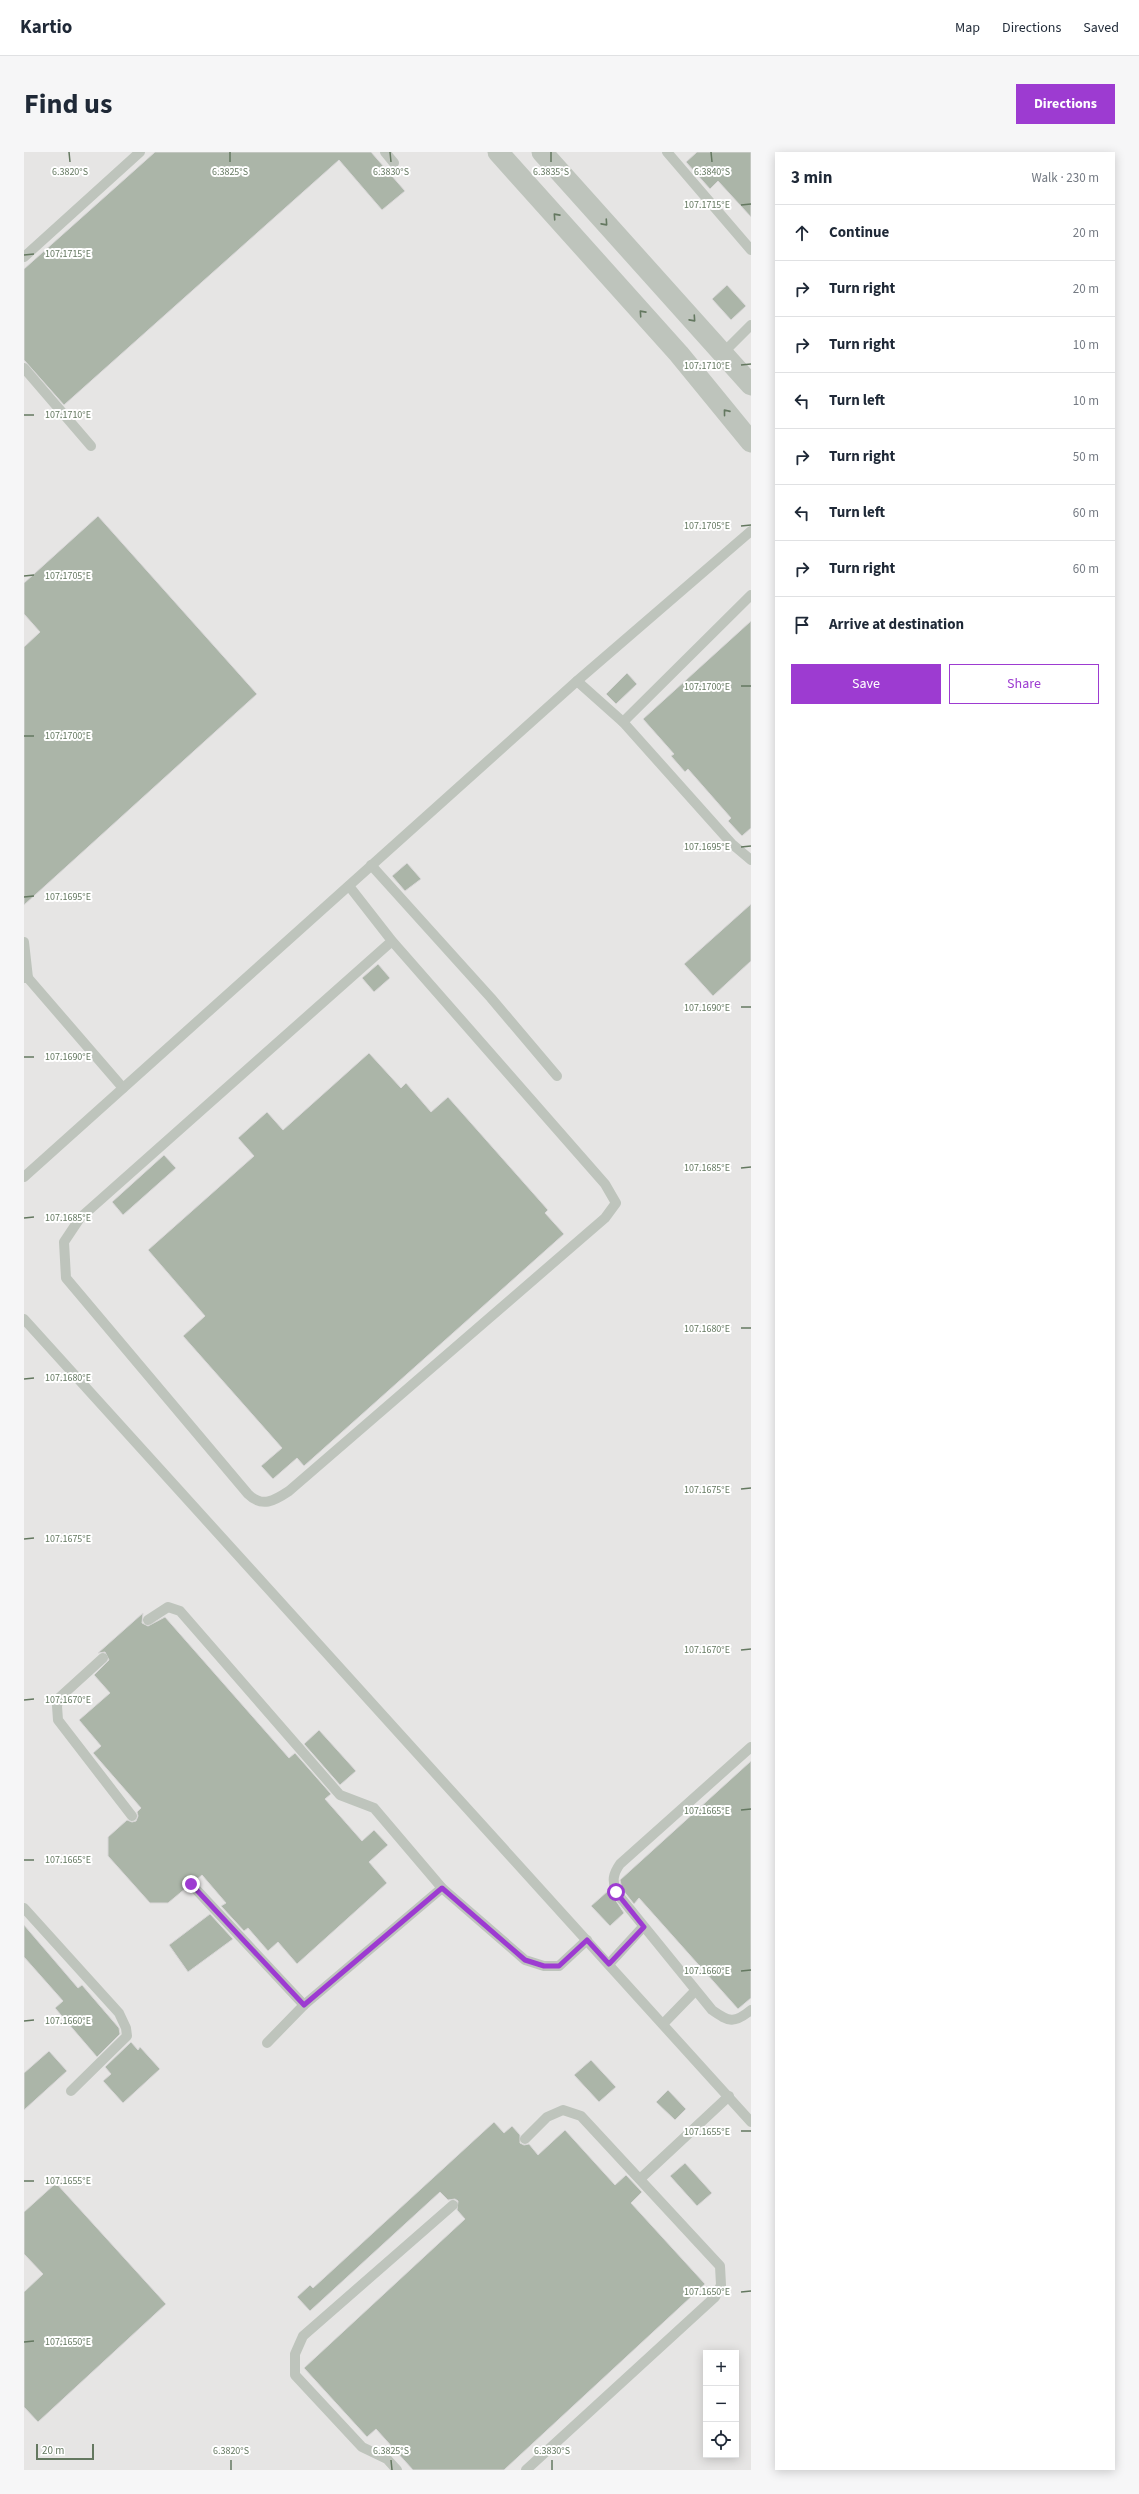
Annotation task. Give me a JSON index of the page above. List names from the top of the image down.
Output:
{
  "scale_bar": "20 m",
  "page": {
    "header": "Kartio",
    "nav": ["Map", "Directions", "Saved"],
    "title": "Find us",
    "buttons": [
      "Directions",
      ["Save", "Share"]
    ],
    "heading": ["3 min", "Walk · 230 m"],
    "list": [
      ["Continue", "20 m"],
      ["Turn right", "20 m"],
      ["Turn right", "10 m"],
      ["Turn left", "10 m"],
      ["Turn right", "50 m"],
      ["Turn left", "60 m"],
      ["Turn right", "60 m"],
      "Arrive at destination"
    ],
    "map_buttons": ["+", "−"],
    "scale": "20 m"
  },
  "coordinates": [
    "6.3820°S",
    "6.3825°S",
    "6.3830°S",
    "6.3835°S",
    "6.3840°S",
    "107.1715°E",
    "107.1710°E",
    "107.1705°E",
    "107.1700°E",
    "107.1695°E",
    "107.1690°E",
    "107.1685°E",
    "107.1680°E",
    "107.1675°E",
    "107.1670°E",
    "107.1665°E",
    "107.1660°E",
    "107.1655°E",
    "107.1650°E"
  ]
}
